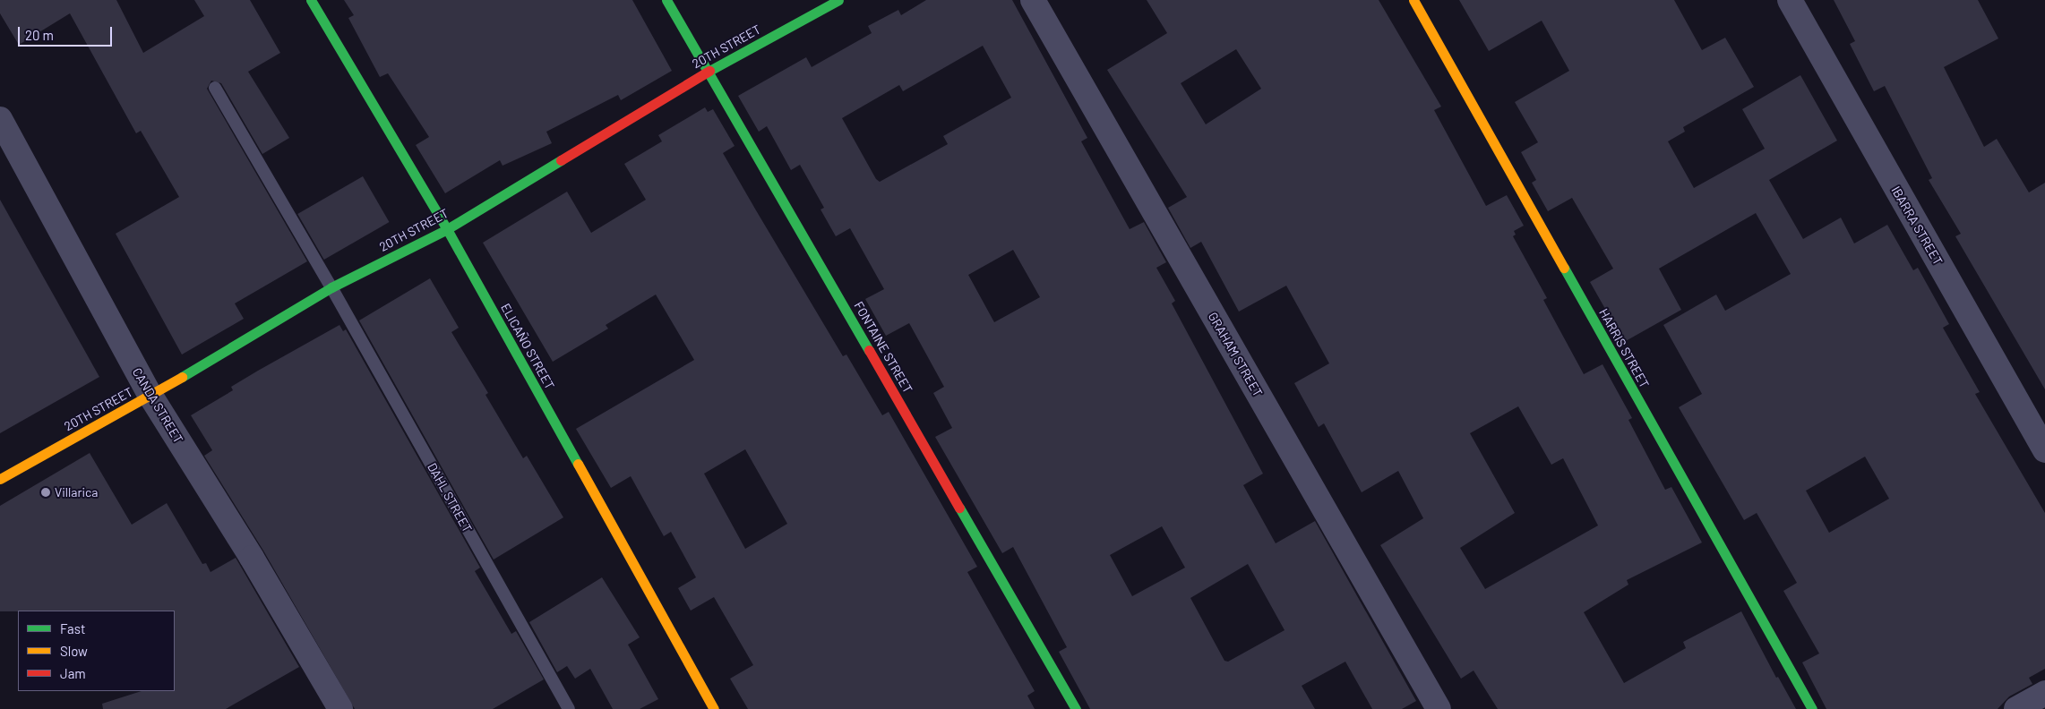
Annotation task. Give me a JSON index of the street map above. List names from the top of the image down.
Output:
{
  "streets": {
    "street": [
      "20TH STREET",
      "IBARRA STREET",
      "ELICAÑO STREET",
      "FONTAINE STREET",
      "HARRIS STREET",
      "GRAHAM STREET",
      "CANDA STREET"
    ],
    "lane": ["DAHL STREET"]
  },
  "crossings": [
    ["20TH STREET", "ELICAÑO STREET"],
    ["20TH STREET", "FONTAINE STREET"],
    ["20TH STREET", "CANDA STREET"],
    ["20TH STREET", "DAHL STREET"]
  ],
  "places": ["Villarica"],
  "legend": ["Fast", "Slow", "Jam"],
  "scale_bar": "20 m"
}
